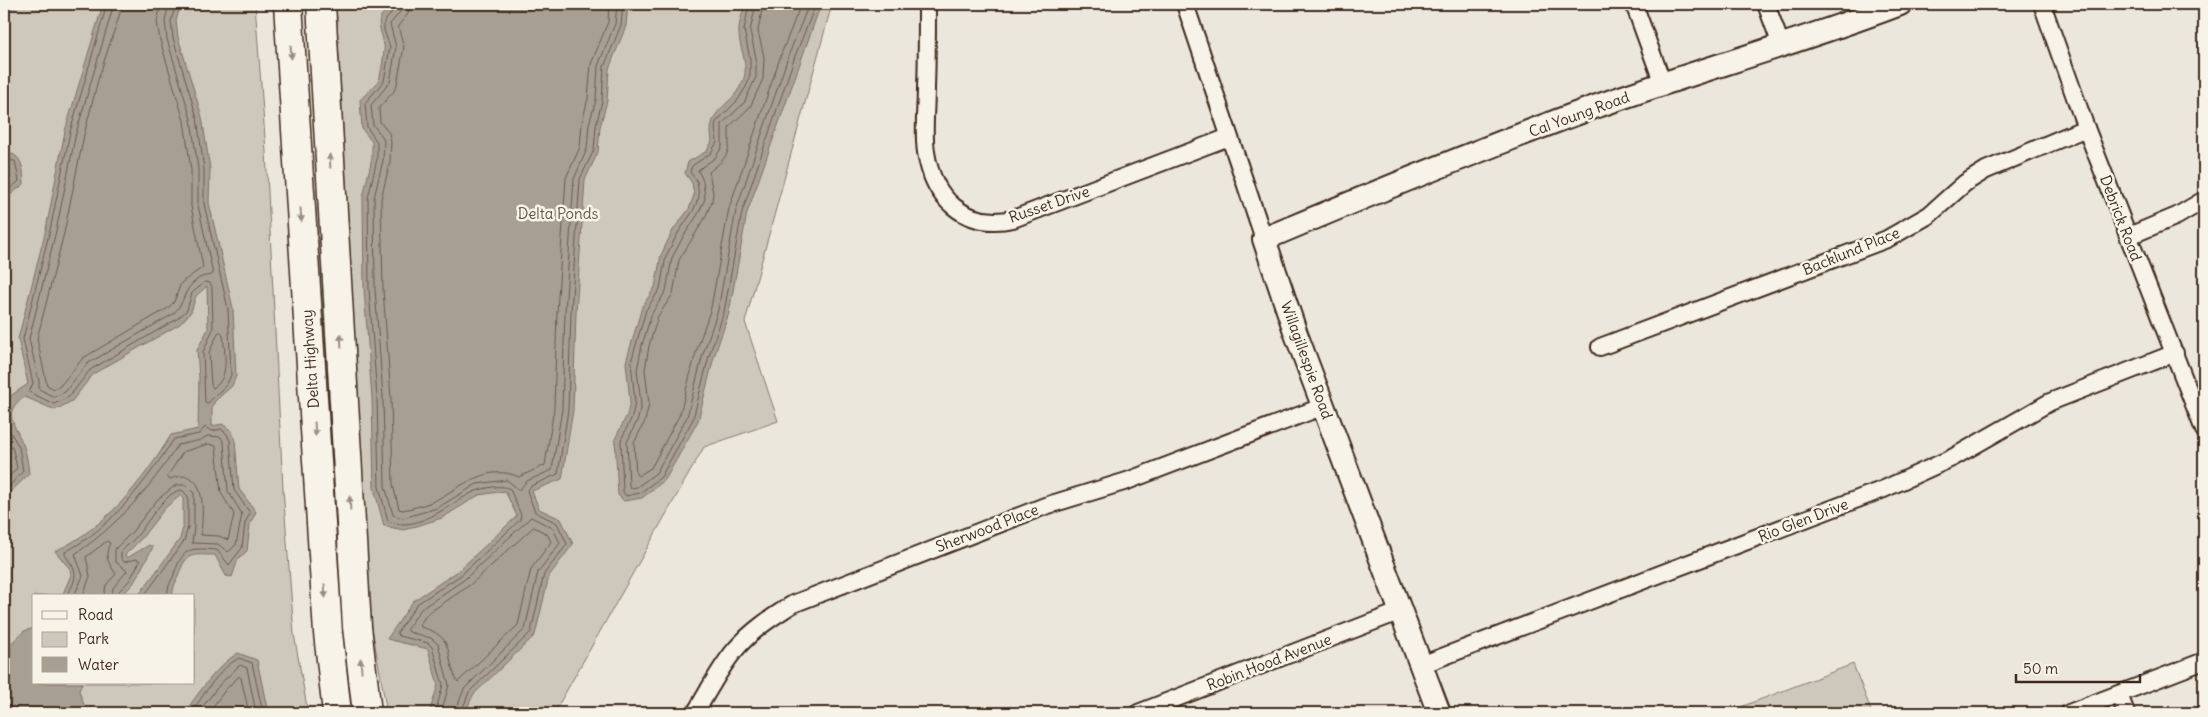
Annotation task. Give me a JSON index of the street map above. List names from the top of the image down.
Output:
{
  "streets": {
    "highway": ["Delta Highway"],
    "main road": ["Cal Young Road", "Willagillespie Road"],
    "street": [
      "Russet Drive",
      "Debrick Road",
      "Backlund Place",
      "Rio Glen Drive",
      "Sherwood Place",
      "Robin Hood Avenue"
    ]
  },
  "crossings": [
    ["Cal Young Road", "Willagillespie Road"],
    ["Russet Drive", "Willagillespie Road"],
    ["Debrick Road", "Backlund Place"],
    ["Debrick Road", "Rio Glen Drive"],
    ["Willagillespie Road", "Rio Glen Drive"],
    ["Willagillespie Road", "Sherwood Place"],
    ["Willagillespie Road", "Robin Hood Avenue"]
  ],
  "parks": ["Delta Ponds"],
  "legend": ["Road", "Park", "Water"],
  "scale_bar": "50 m"
}
